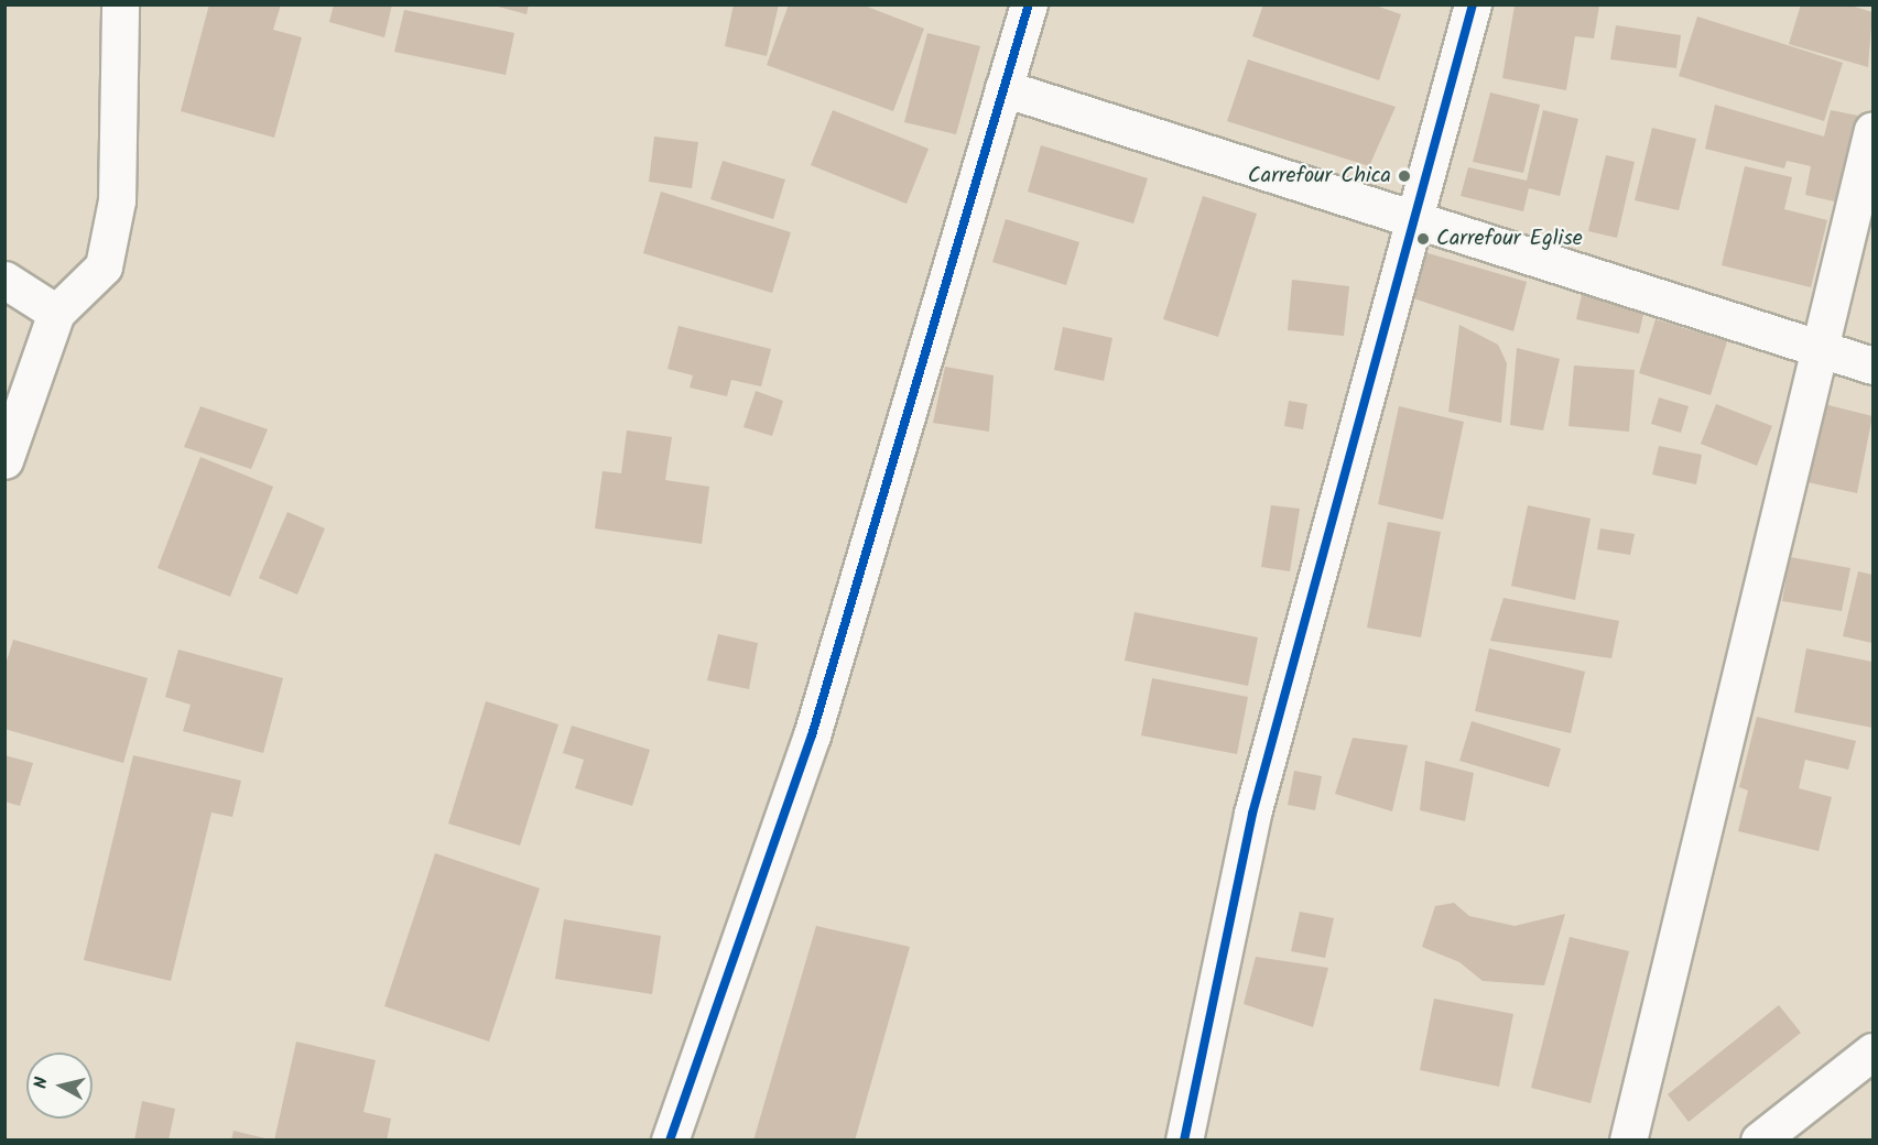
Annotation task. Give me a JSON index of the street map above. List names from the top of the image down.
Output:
{
  "places": ["Carrefour Chica", "Carrefour Eglise"],
  "north": "left"
}
